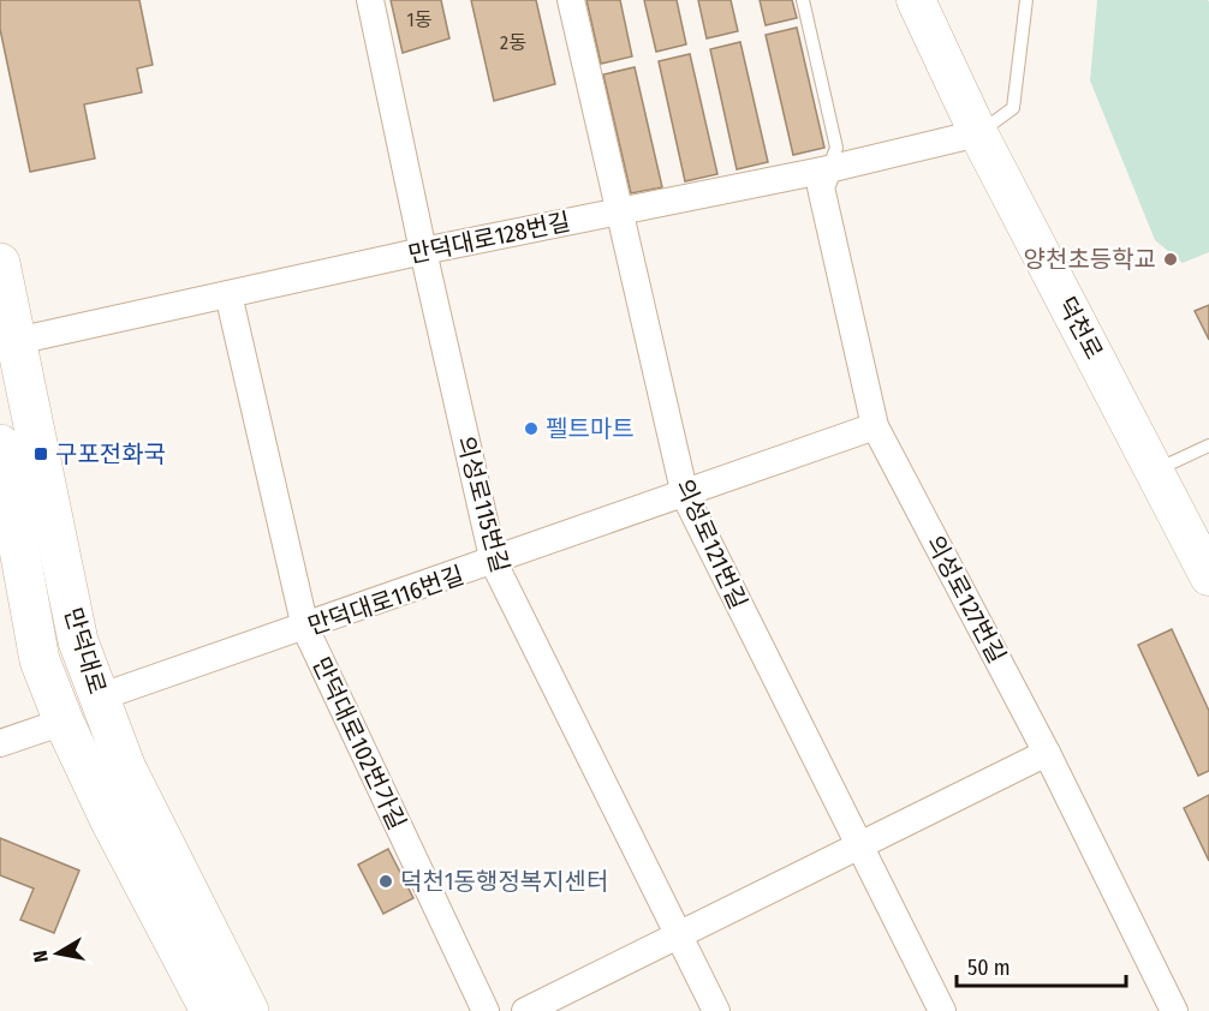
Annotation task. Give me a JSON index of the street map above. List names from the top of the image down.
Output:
{
  "streets": {
    "main road": ["덕천로", "만덕대로"],
    "street": [
      "만덕대로128번길",
      "의성로115번길",
      "의성로121번길",
      "의성로127번길",
      "만덕대로116번길",
      "만덕대로102번가길"
    ]
  },
  "crossings": [
    ["만덕대로128번길", "덕천로"],
    ["만덕대로128번길", "의성로115번길"],
    ["만덕대로128번길", "의성로121번길"],
    ["만덕대로128번길", "의성로127번길"],
    ["만덕대로128번길", "만덕대로"],
    ["만덕대로128번길", "만덕대로102번가길"],
    ["의성로115번길", "만덕대로116번길"],
    ["의성로121번길", "만덕대로116번길"],
    ["의성로127번길", "만덕대로116번길"],
    ["만덕대로116번길", "만덕대로"],
    ["만덕대로116번길", "만덕대로102번가길"]
  ],
  "places": {
    "other": ["양천초등학교", "펠트마트", "덕천1동행정복지센터"],
    "transit": ["구포전화국"]
  },
  "house_numbers": ["1동", "2동"],
  "scale_bar": "50 m",
  "north": "left"
}
